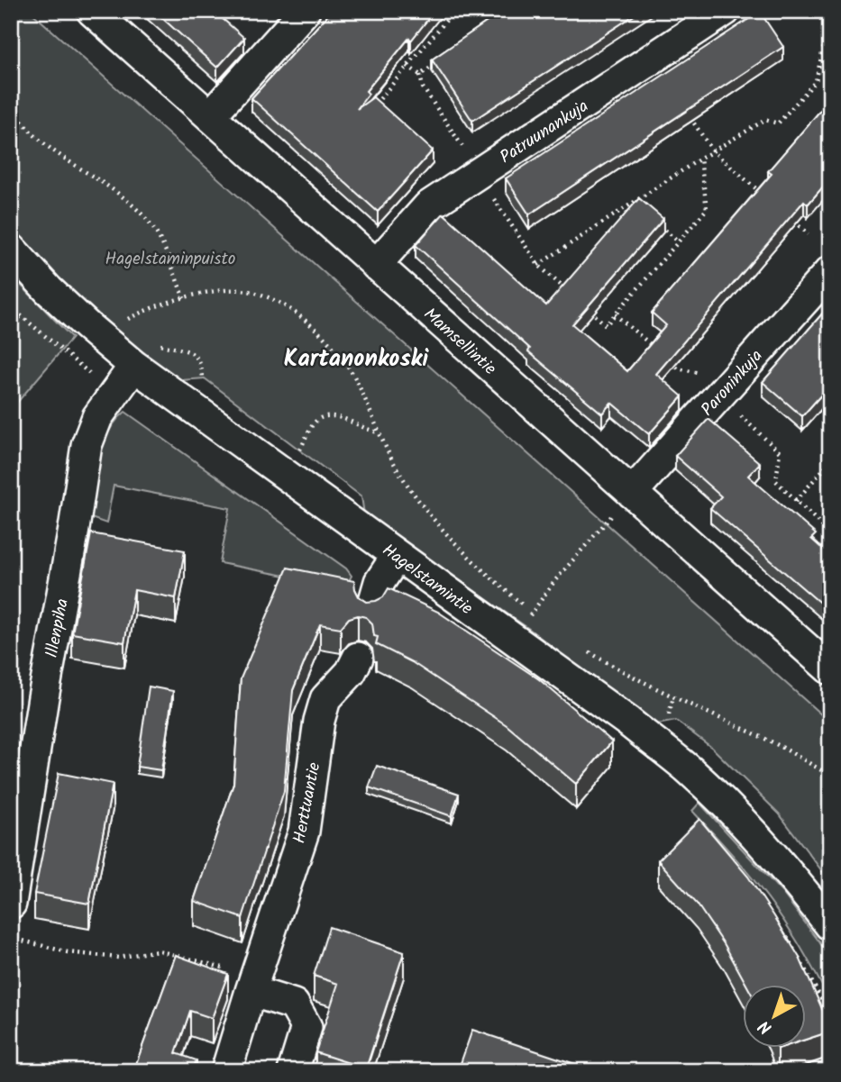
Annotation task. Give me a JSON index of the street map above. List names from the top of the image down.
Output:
{
  "streets": {
    "street": [
      "Patruunankuja",
      "Mamsellintie",
      "Paroninkuja",
      "Hagelstamintie",
      "Illenpiha",
      "Herttuantie"
    ]
  },
  "crossings": [
    ["Patruunankuja", "Mamsellintie"],
    ["Mamsellintie", "Paroninkuja"],
    ["Hagelstamintie", "Illenpiha"]
  ],
  "districts": ["Kartanonkoski"],
  "parks": ["Hagelstaminpuisto"],
  "north": "bottom left"
}
